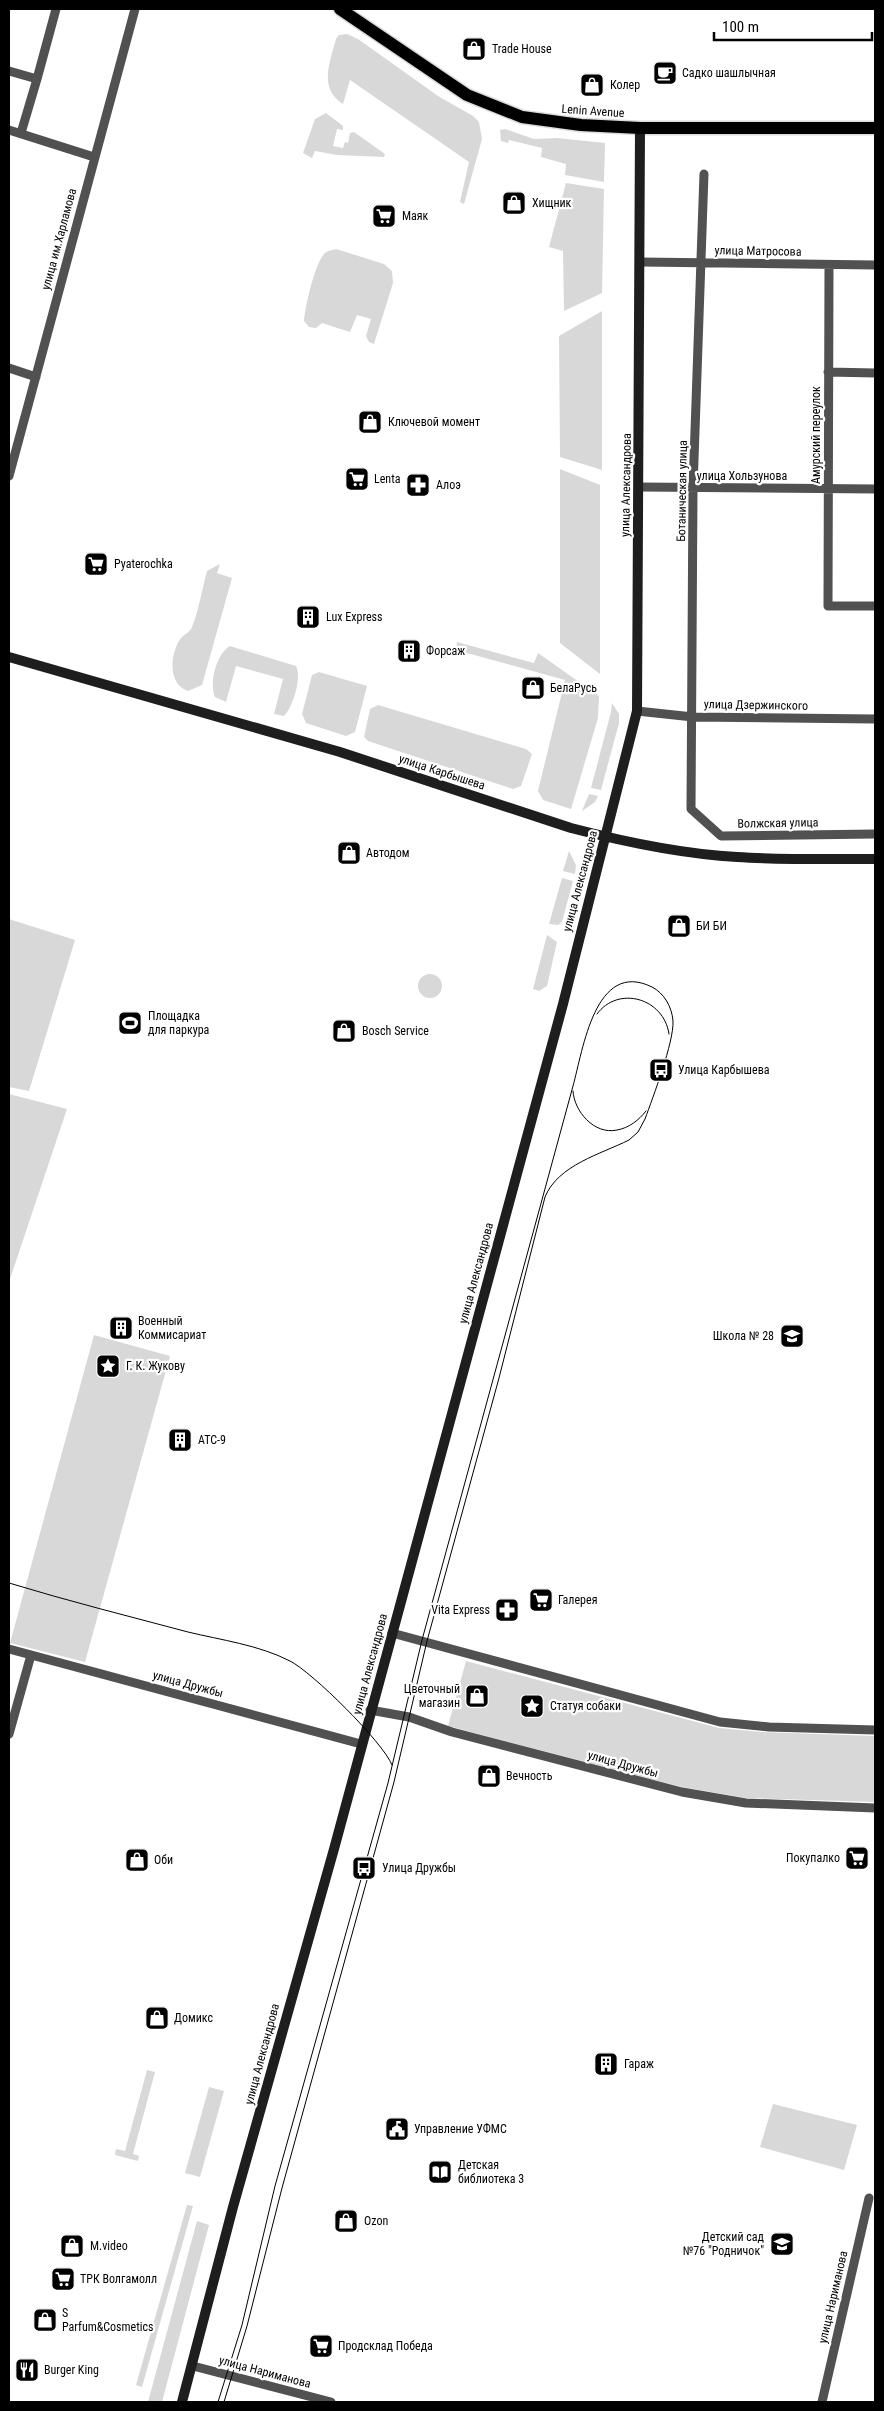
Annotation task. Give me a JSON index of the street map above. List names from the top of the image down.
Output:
{
  "streets": {
    "main road": ["Lenin Avenue", "улица Александрова", "улица Карбышева"],
    "street": [
      "улица им.Харламова",
      "улица Матросова",
      "Амурский переулок",
      "улица Хользунова",
      "Ботаническая улица",
      "улица Дзержинского",
      "Волжская улица",
      "улица Дружбы",
      "улица Нариманова"
    ]
  },
  "crossings": [
    ["Lenin Avenue", "улица Александрова"],
    ["улица Матросова", "Амурский переулок"],
    ["улица Матросова", "улица Александрова"],
    ["улица Матросова", "Ботаническая улица"],
    ["Амурский переулок", "улица Хользунова"],
    ["улица Хользунова", "улица Александрова"],
    ["улица Хользунова", "Ботаническая улица"],
    ["улица Александрова", "улица Дзержинского"],
    ["улица Александрова", "улица Карбышева"],
    ["улица Александрова", "улица Дружбы"],
    ["улица Александрова", "улица Нариманова"],
    ["Ботаническая улица", "улица Дзержинского"],
    ["Ботаническая улица", "Волжская улица"]
  ],
  "places": {
    "shop": [
      "Trade House",
      "Колер",
      "Хищник",
      "Ключевой момент",
      "БелаРусь",
      "Автодом",
      "БИ БИ",
      "Bosch Service",
      "Цветочный магазин",
      "Вечность",
      "Оби",
      "Домикс",
      "Ozon",
      "M.video",
      "S Parfum&Cosmetics"
    ],
    "cafe": ["Садко шашлычная"],
    "supermarket": [
      "Маяк",
      "Lenta",
      "Pyaterochka",
      "Галерея",
      "Покупалко",
      "ТРК Волгамолл",
      "Продсклад Победа"
    ],
    "pharmacy": ["Алоэ", "Vita Express"],
    "building": [
      "Lux Express",
      "Форсаж",
      "Военный Коммисариат",
      "АТС-9",
      "Гараж"
    ],
    "sports": ["Площадка для паркура"],
    "bus stop": ["Улица Карбышева", "Улица Дружбы"],
    "school or university": ["Школа № 28", "Детский сад №76 \"Родничок\""],
    "place": ["Г. К. Жукову", "Статуя собаки"],
    "public building": ["Управление УФМС"],
    "library": ["Детская библиотека 3"],
    "restaurant": ["Burger King"]
  },
  "scale_bar": "100 m"
}
